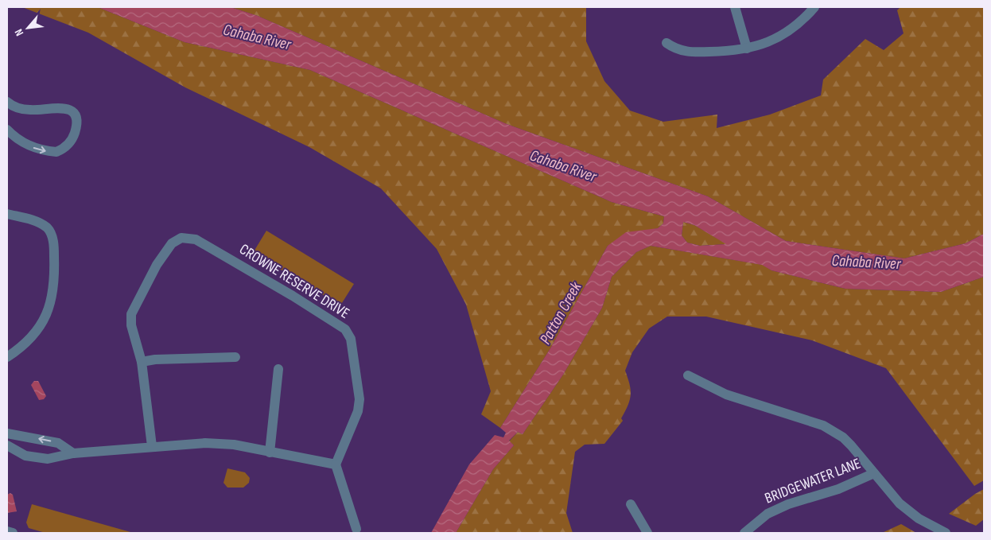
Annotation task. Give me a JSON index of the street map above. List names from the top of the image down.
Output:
{
  "streets": {
    "street": ["CROWNE RESERVE DRIVE", "BRIDGEWATER LANE"]
  },
  "water": ["Cahaba River", "Patton Creek"],
  "north": "bottom left"
}
